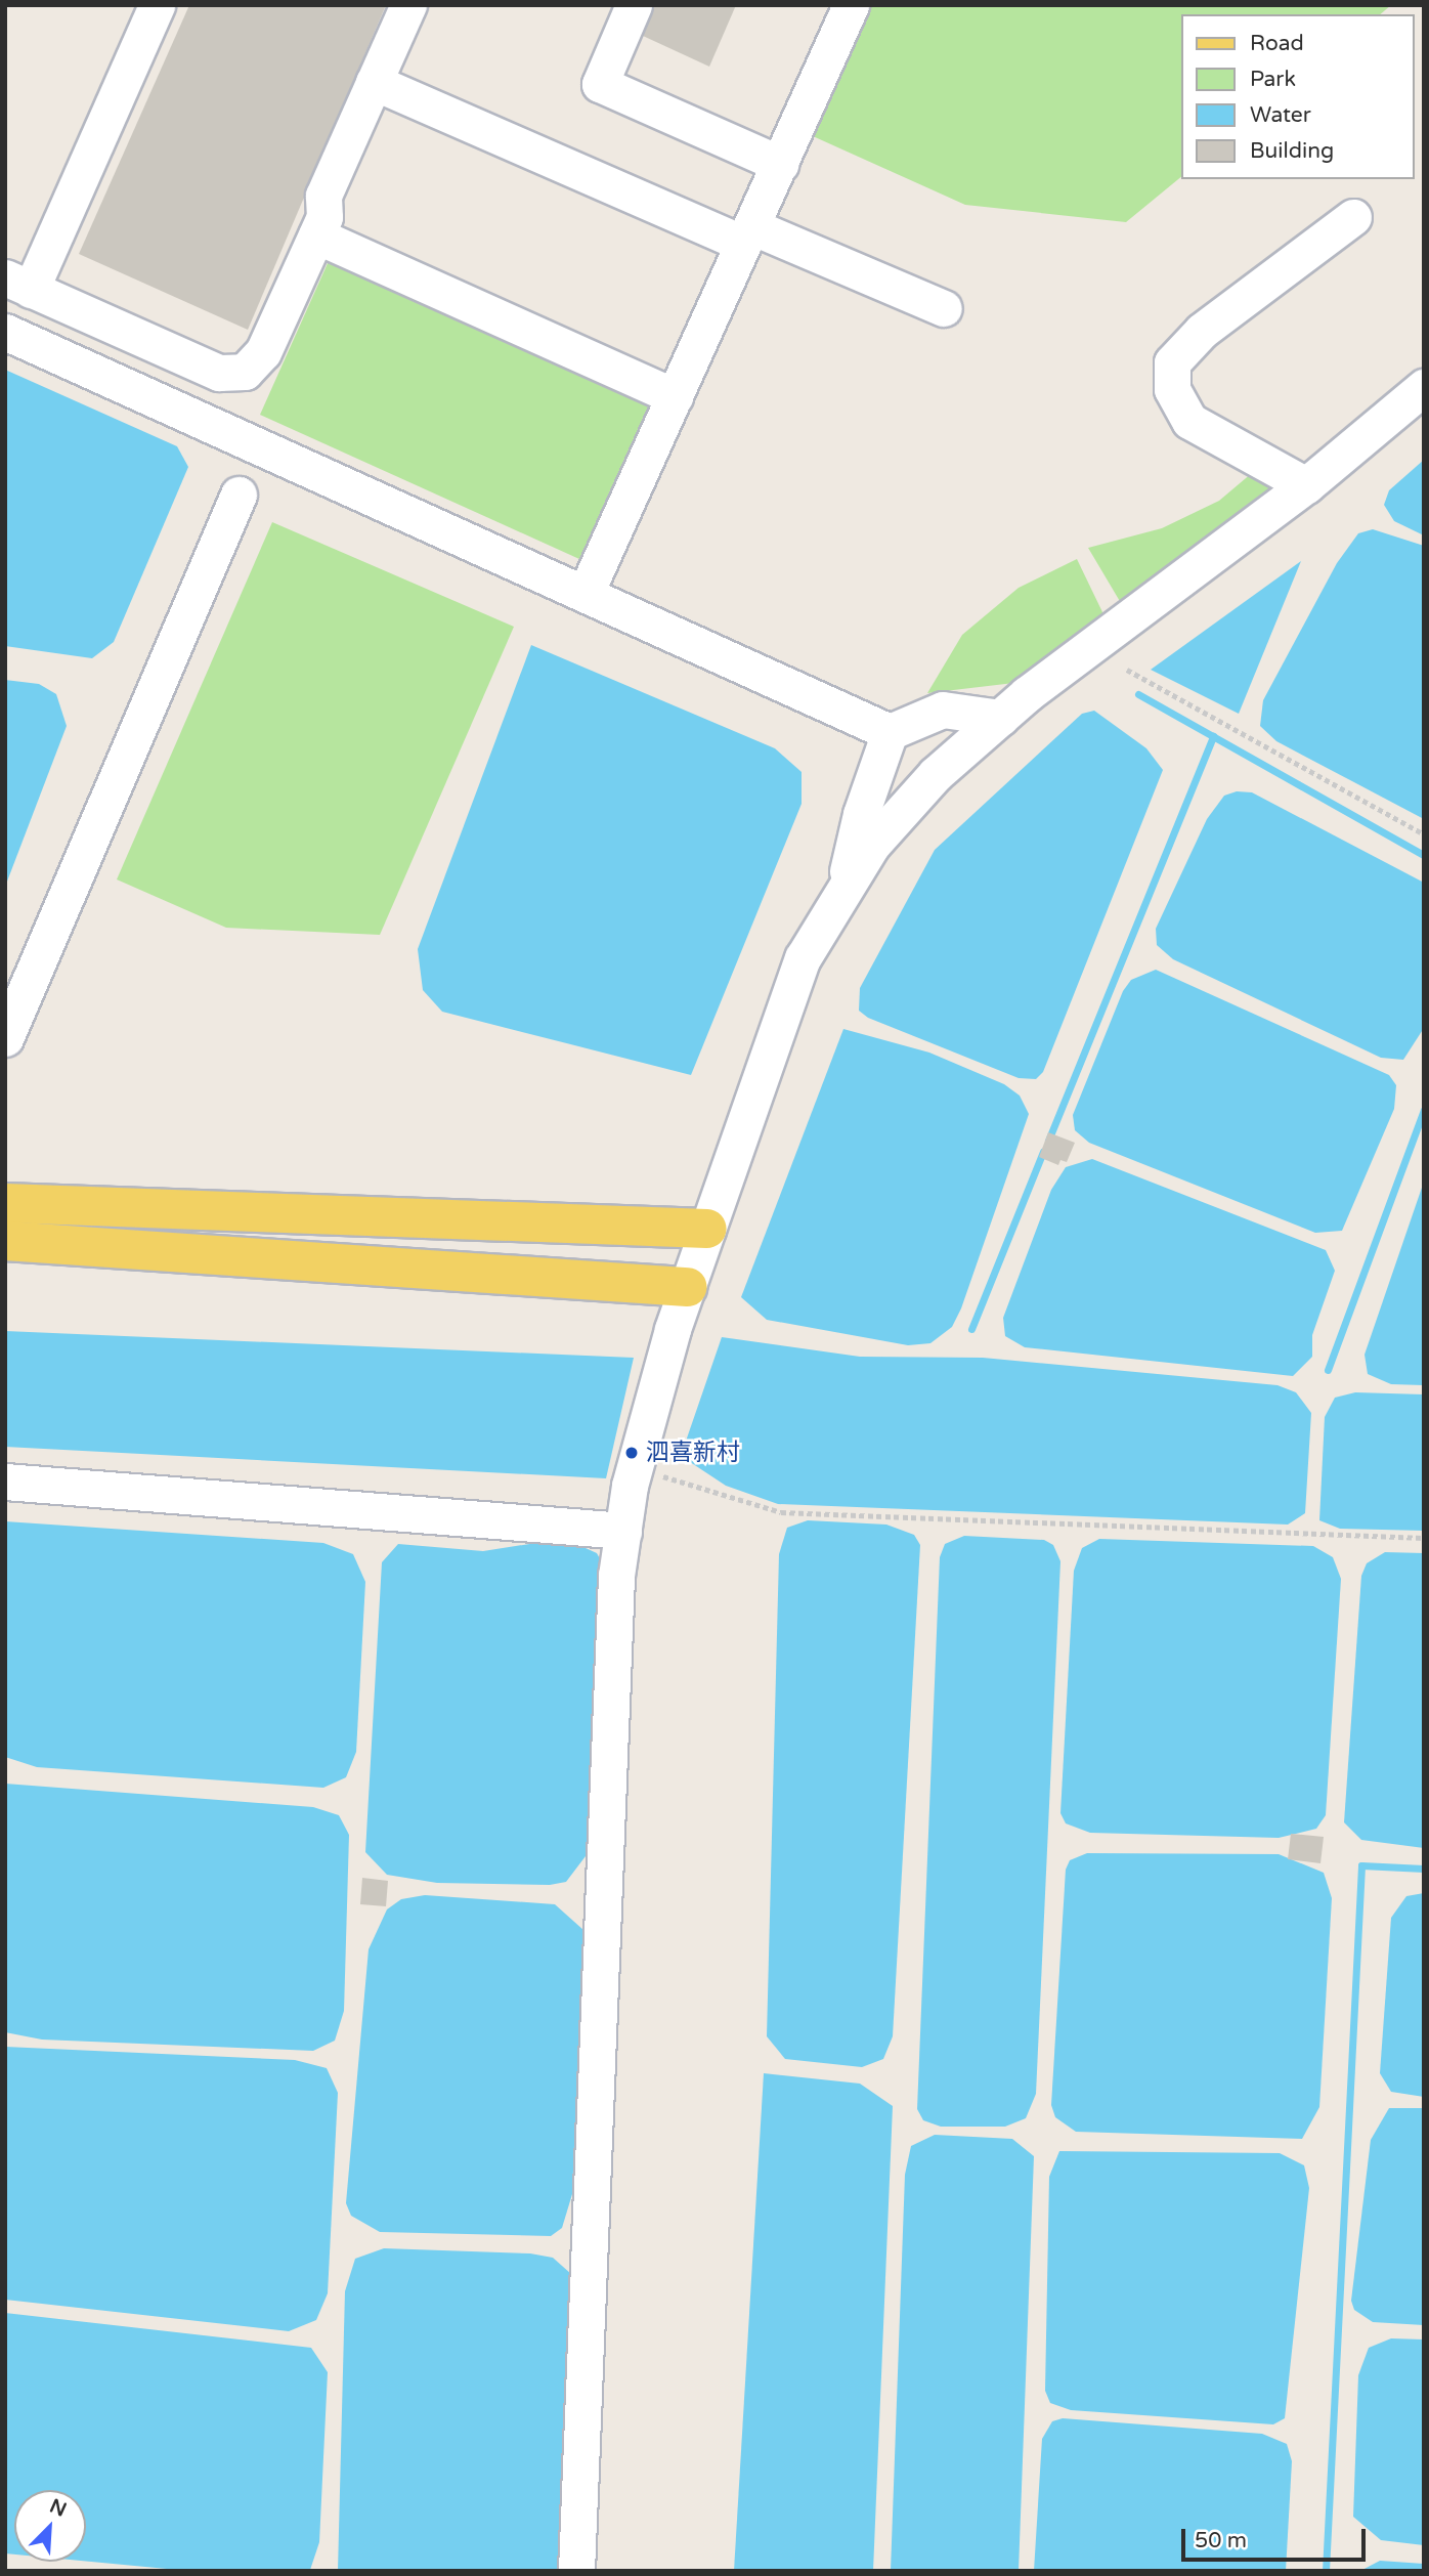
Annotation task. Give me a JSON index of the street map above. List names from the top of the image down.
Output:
{
  "places": ["泗喜新村"],
  "legend": [
    "Road",
    "Park",
    "Water",
    "Building"
  ],
  "scale_bar": "50 m",
  "north": "top right"
}
